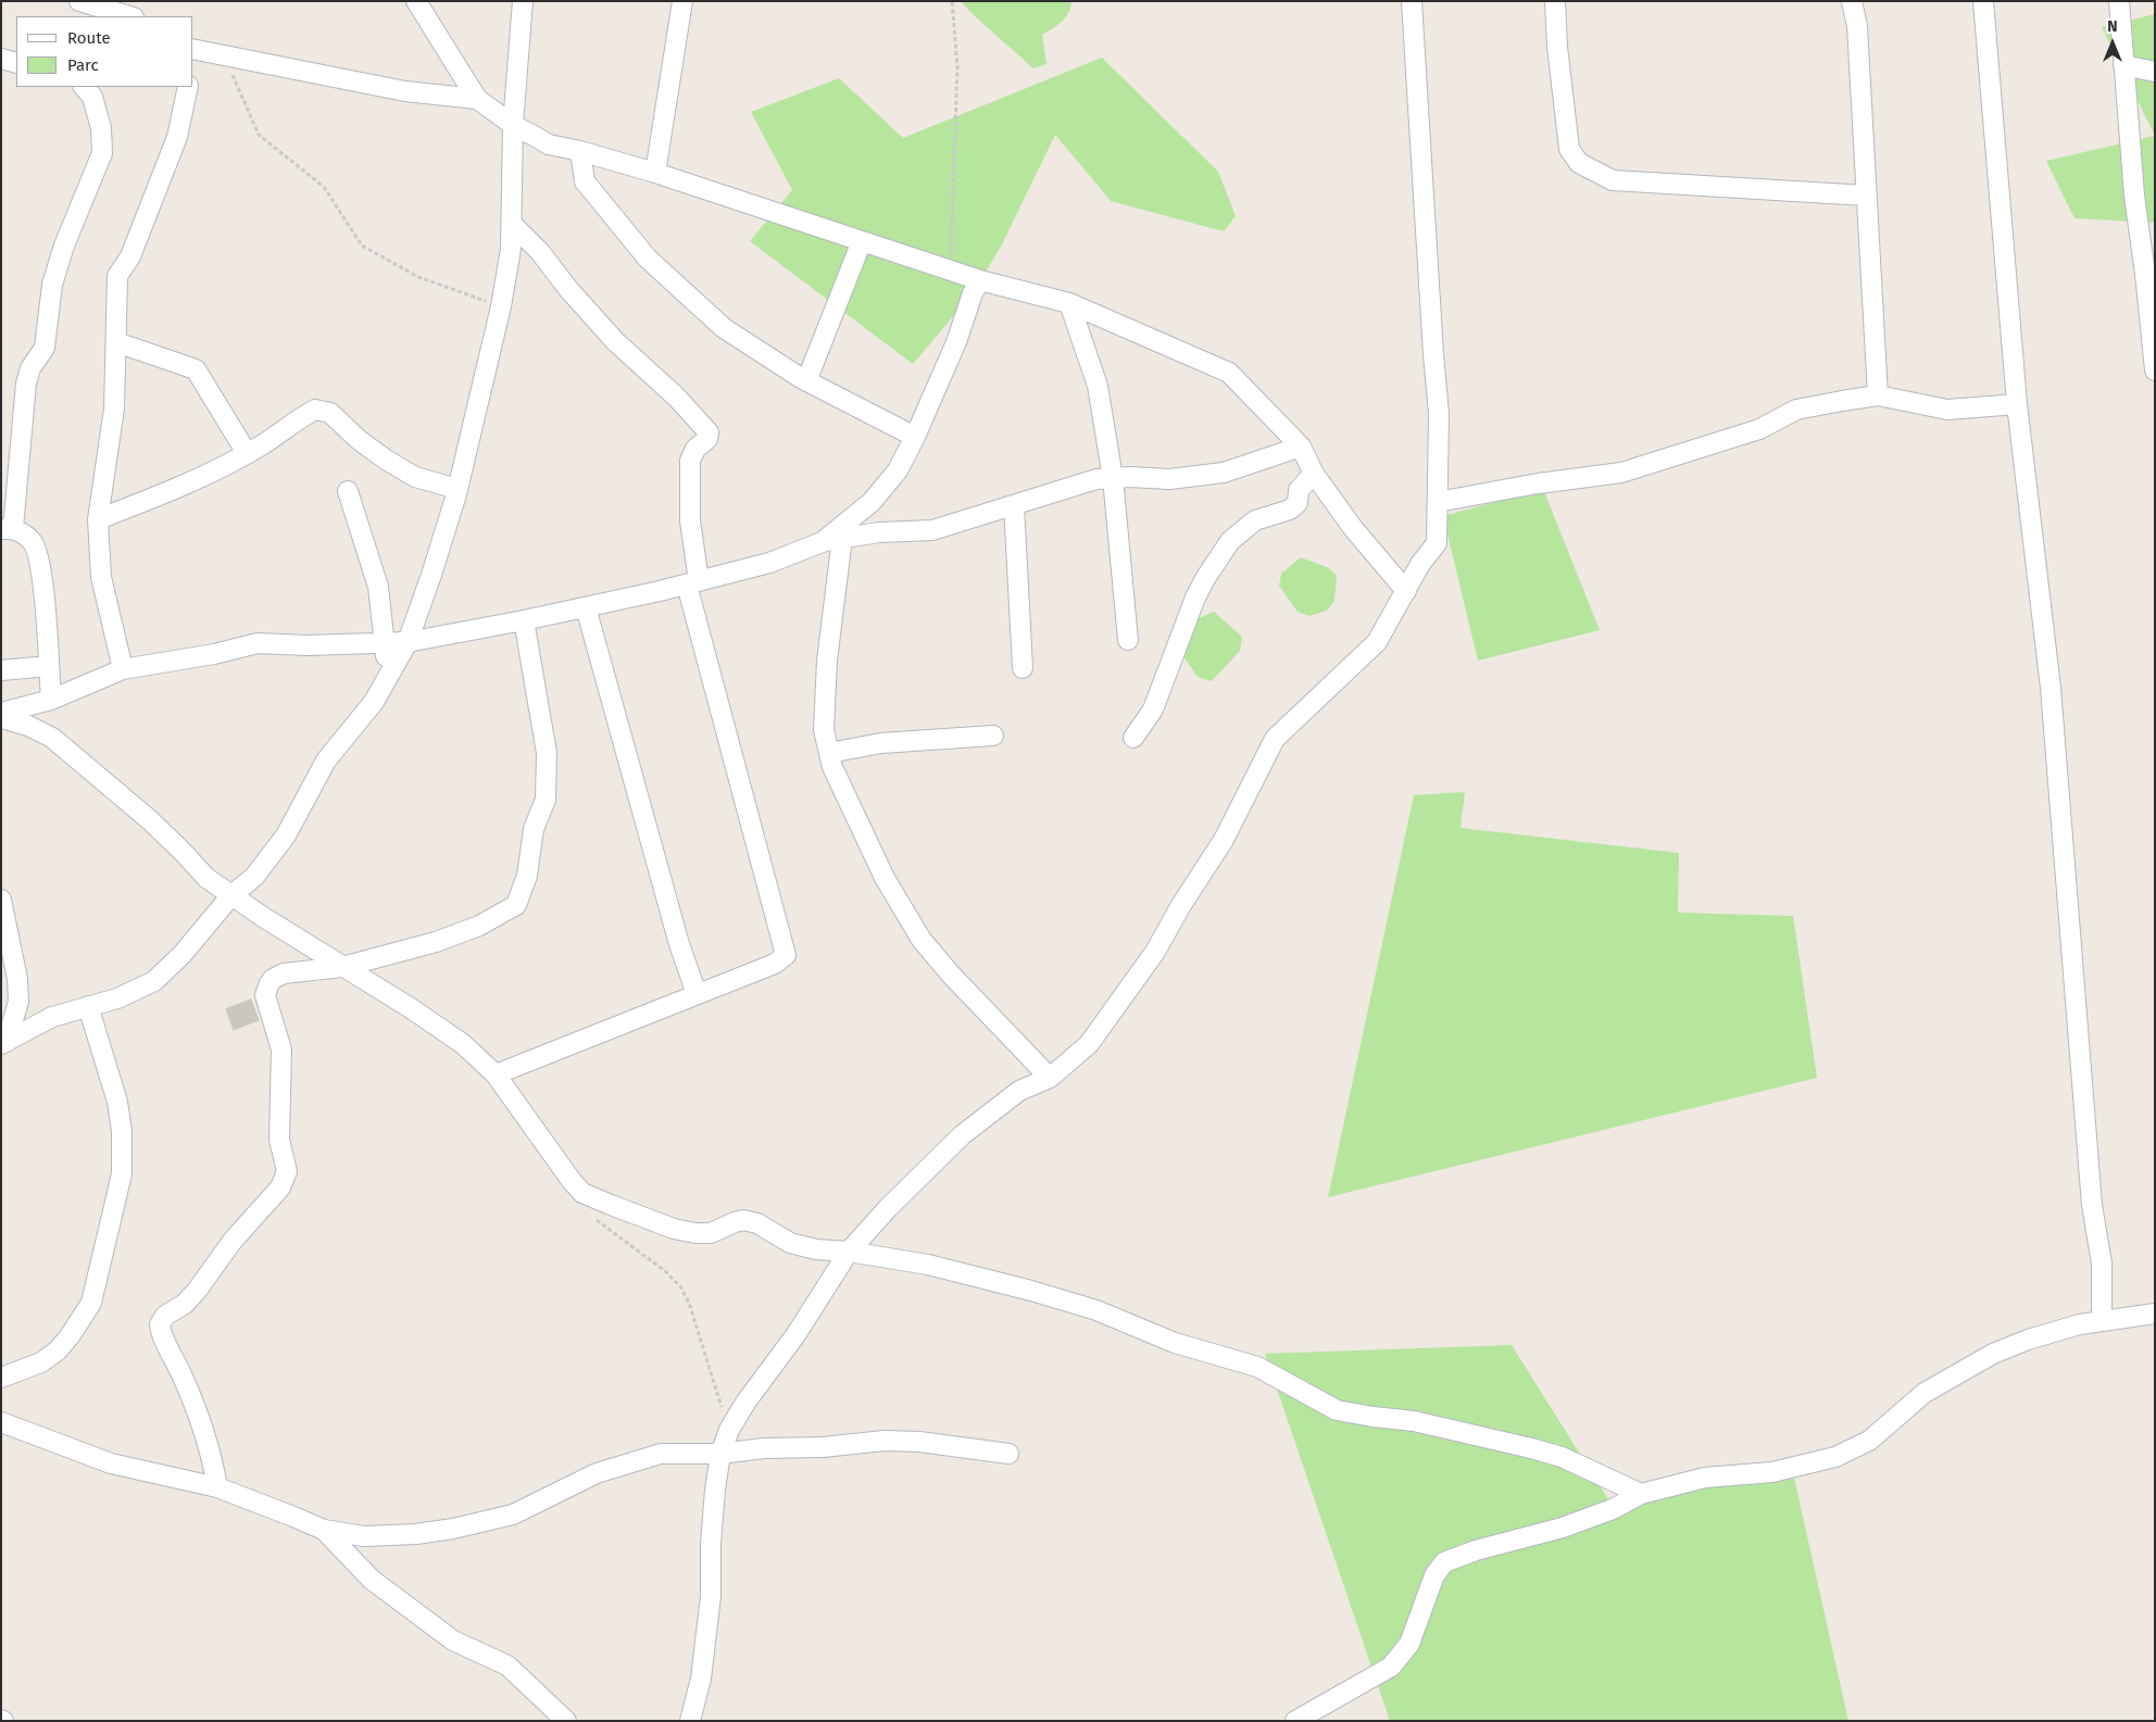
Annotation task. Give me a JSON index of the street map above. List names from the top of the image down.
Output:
{
  "legend": ["Route", "Parc"],
  "north": "top"
}
